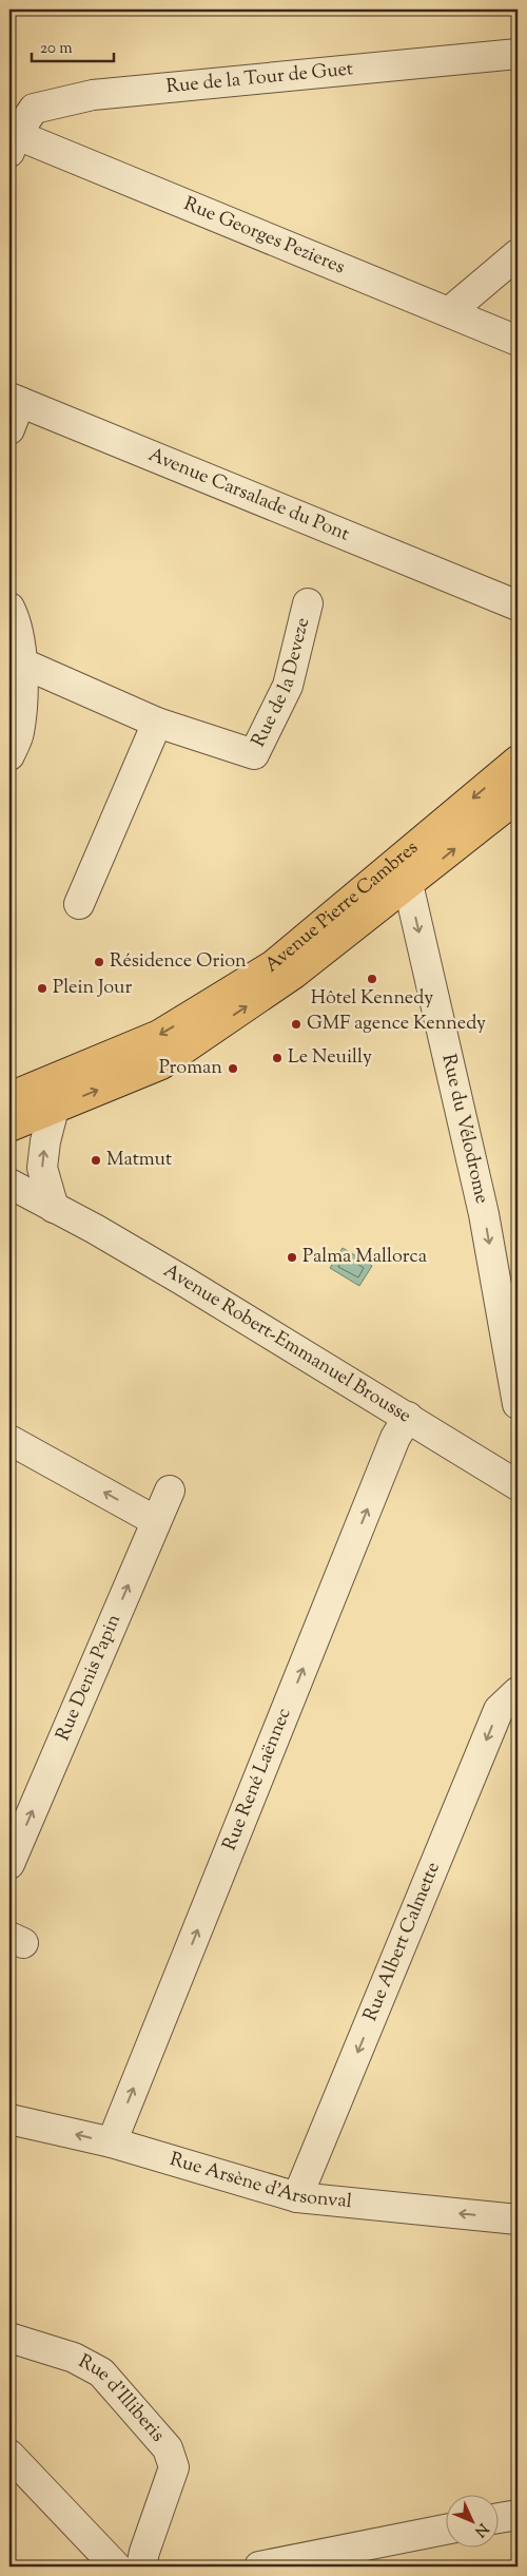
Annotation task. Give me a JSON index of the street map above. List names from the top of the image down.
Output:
{
  "streets": {
    "main road": ["Avenue Pierre Cambres"],
    "street": [
      "Rue de la Tour de Guet",
      "Rue Georges Pezieres",
      "Avenue Carsalade du Pont",
      "Rue de la Deveze",
      "Rue du Vélodrome",
      "Avenue Robert-Emmanuel Brousse",
      "Rue Denis Papin",
      "Rue René Laënnec",
      "Rue Albert Calmette",
      "Rue Arsène d'Arsonval",
      "Rue d'Illiberis"
    ]
  },
  "crossings": [
    ["Rue de la Tour de Guet", "Rue Georges Pezieres"],
    ["Avenue Pierre Cambres", "Rue du Vélodrome"],
    ["Avenue Robert-Emmanuel Brousse", "Rue René Laënnec"],
    ["Rue René Laënnec", "Rue Arsène d'Arsonval"],
    ["Rue Albert Calmette", "Rue Arsène d'Arsonval"]
  ],
  "one_way": [
    "Rue du Vélodrome",
    "Rue Denis Papin",
    "Rue René Laënnec",
    "Rue Albert Calmette",
    "Rue Arsène d'Arsonval"
  ],
  "places": [
    "Résidence Orion",
    "Hôtel Kennedy",
    "Plein Jour",
    "GMF agence Kennedy",
    "Le Neuilly",
    "Proman",
    "Matmut",
    "Palma Mallorca"
  ],
  "scale_bar": "20 m",
  "north": "bottom right"
}
